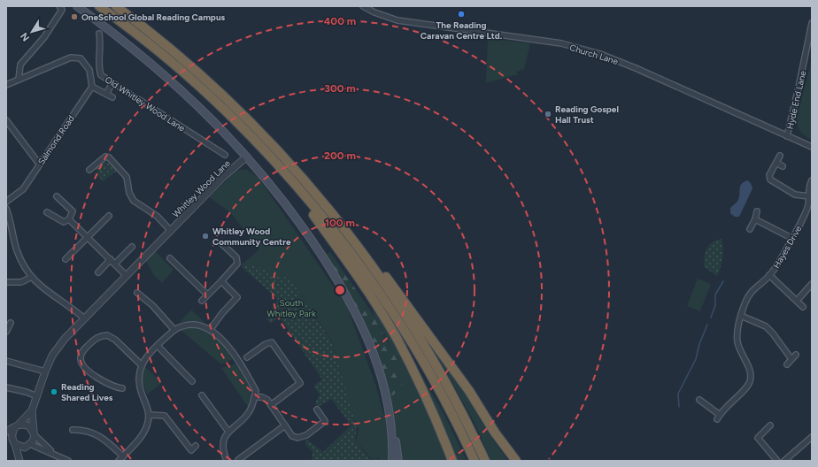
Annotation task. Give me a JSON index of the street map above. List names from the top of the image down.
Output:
{
  "streets": {
    "street": [
      "Church Lane",
      "Hyde End Lane",
      "Old Whitley Wood Lane",
      "Salmond Road",
      "Whitley Wood Lane",
      "Hayes Drive"
    ]
  },
  "crossings": [
    ["Church Lane", "Hyde End Lane"]
  ],
  "parks": ["South Whitley Park"],
  "places": [
    "The Reading Caravan Centre Ltd.",
    "OneSchool Global Reading Campus",
    "Reading Gospel Hall Trust",
    "Whitley Wood Community Centre",
    "Reading Shared Lives"
  ],
  "north": "bottom left",
  "rings": [
    "400 m",
    "300 m",
    "200 m",
    "100 m"
  ]
}
